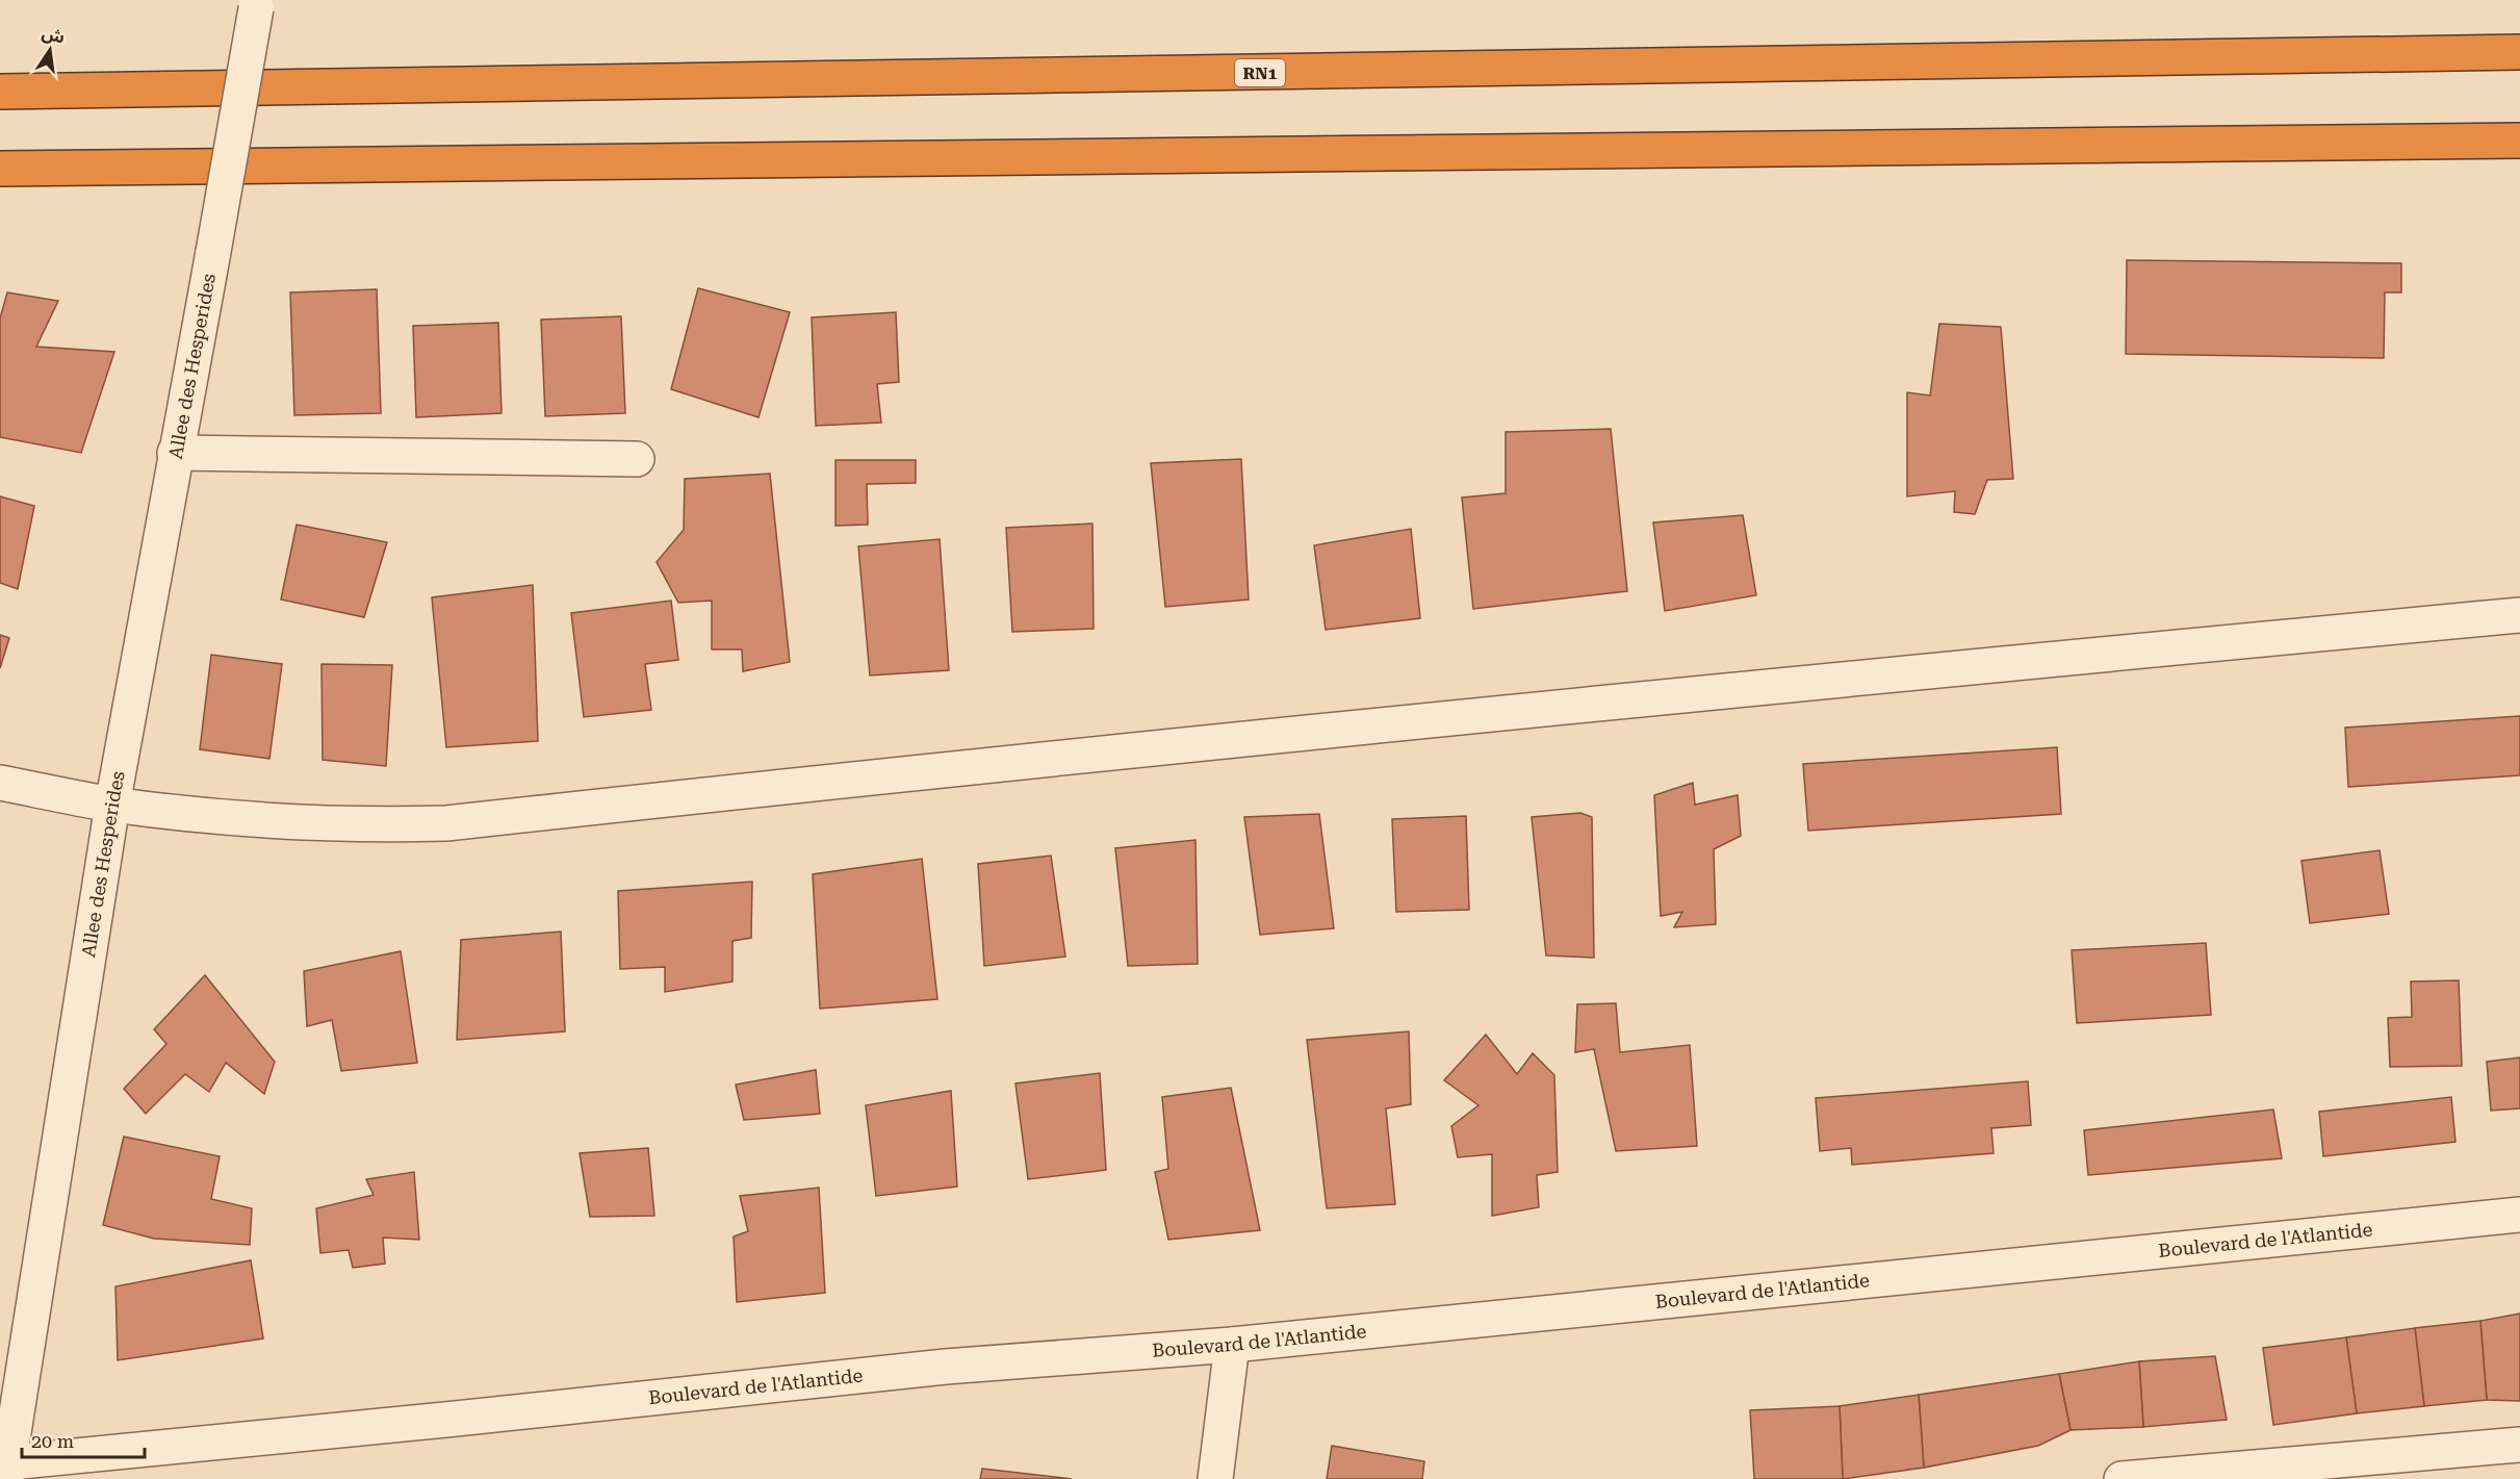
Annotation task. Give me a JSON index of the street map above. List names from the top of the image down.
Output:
{
  "streets": {
    "highway": ["RN1"],
    "street": ["Allee des Hesperides", "Boulevard de l'Atlantide"]
  },
  "crossings": [
    ["Allee des Hesperides", "Boulevard de l'Atlantide"]
  ],
  "scale_bar": "20 m",
  "north": "top"
}
